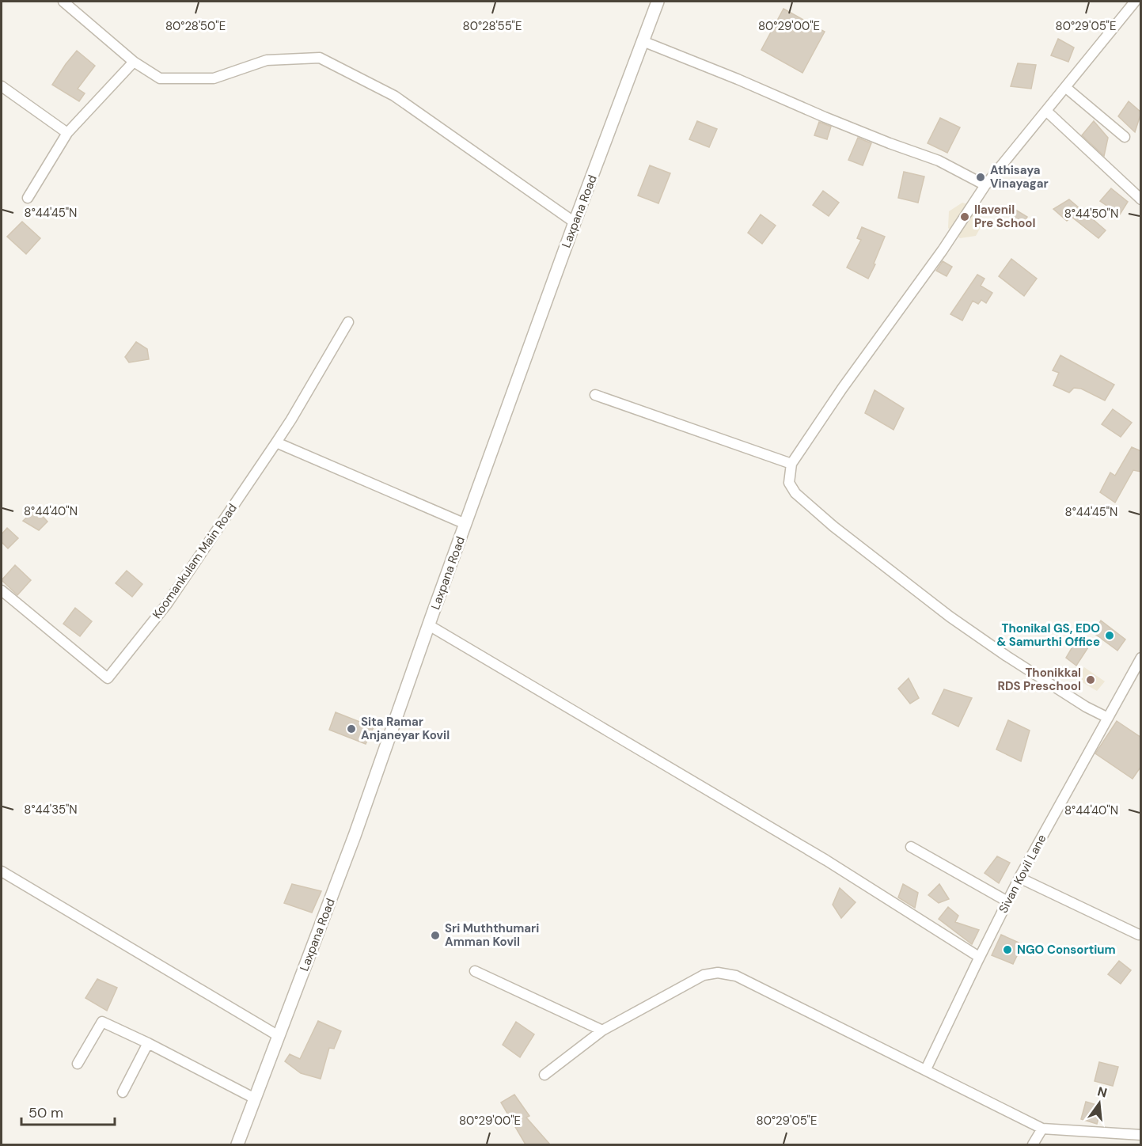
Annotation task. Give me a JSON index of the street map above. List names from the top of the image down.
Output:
{
  "streets": {
    "street": ["Laxpana Road", "Koomankulam Main Road", "Sivan Kovil Lane"]
  },
  "places": [
    "Athisaya Vinayagar",
    "Ilavenil Pre School",
    "Thonikal GS, EDO & Samurthi Office",
    "Thonikkal RDS Preschool",
    "Sita Ramar Anjaneyar Kovil",
    "Sri Muththumari Amman Kovil",
    "NGO Consortium"
  ],
  "scale_bar": "50 m",
  "north": "top",
  "coordinates": [
    "80°28'55\"E",
    "80°29'00\"E",
    "80°29'05\"E",
    "80°28'50\"E",
    "8°44'45\"N",
    "8°44'50\"N",
    "8°44'40\"N",
    "8°44'35\"N"
  ]
}
